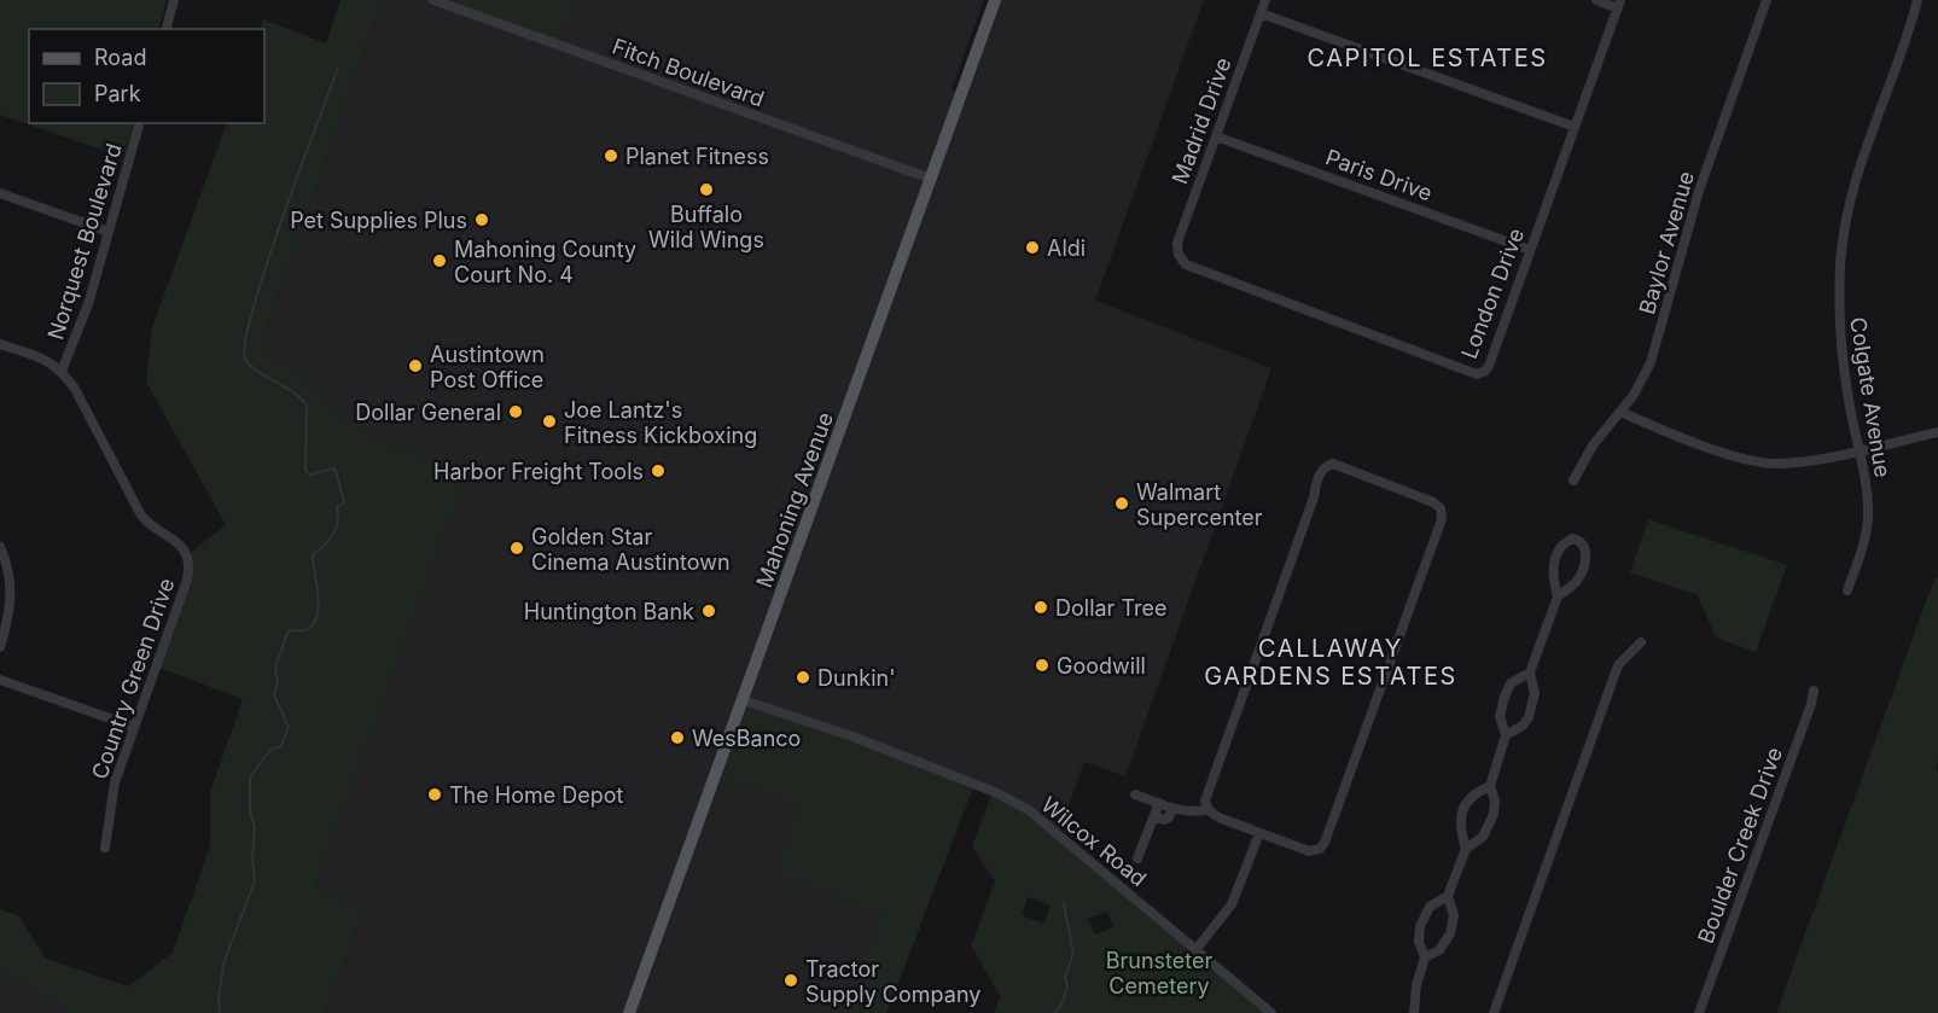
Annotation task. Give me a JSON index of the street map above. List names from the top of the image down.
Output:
{
  "streets": {
    "main road": ["Mahoning Avenue"],
    "street": [
      "Fitch Boulevard",
      "Madrid Drive",
      "Paris Drive",
      "Norquest Boulevard",
      "Baylor Avenue",
      "London Drive",
      "Colgate Avenue",
      "Country Green Drive",
      "Wilcox Road",
      "Boulder Creek Drive"
    ]
  },
  "crossings": [
    ["Fitch Boulevard", "Mahoning Avenue"],
    ["Madrid Drive", "Paris Drive"],
    ["Madrid Drive", "London Drive"],
    ["Paris Drive", "London Drive"],
    ["Norquest Boulevard", "Country Green Drive"],
    ["Mahoning Avenue", "Wilcox Road"]
  ],
  "districts": ["CAPITOL ESTATES", "CALLAWAY GARDENS ESTATES"],
  "parks": ["Brunsteter Cemetery"],
  "places": [
    "Planet Fitness",
    "Buffalo Wild Wings",
    "Pet Supplies Plus",
    "Aldi",
    "Mahoning County Court No. 4",
    "Austintown Post Office",
    "Dollar General",
    "Joe Lantz's Fitness Kickboxing",
    "Harbor Freight Tools",
    "Walmart Supercenter",
    "Golden Star Cinema Austintown",
    "Dollar Tree",
    "Huntington Bank",
    "Goodwill",
    "Dunkin'",
    "WesBanco",
    "The Home Depot",
    "Tractor Supply Company"
  ],
  "legend": ["Road", "Park"]
}
